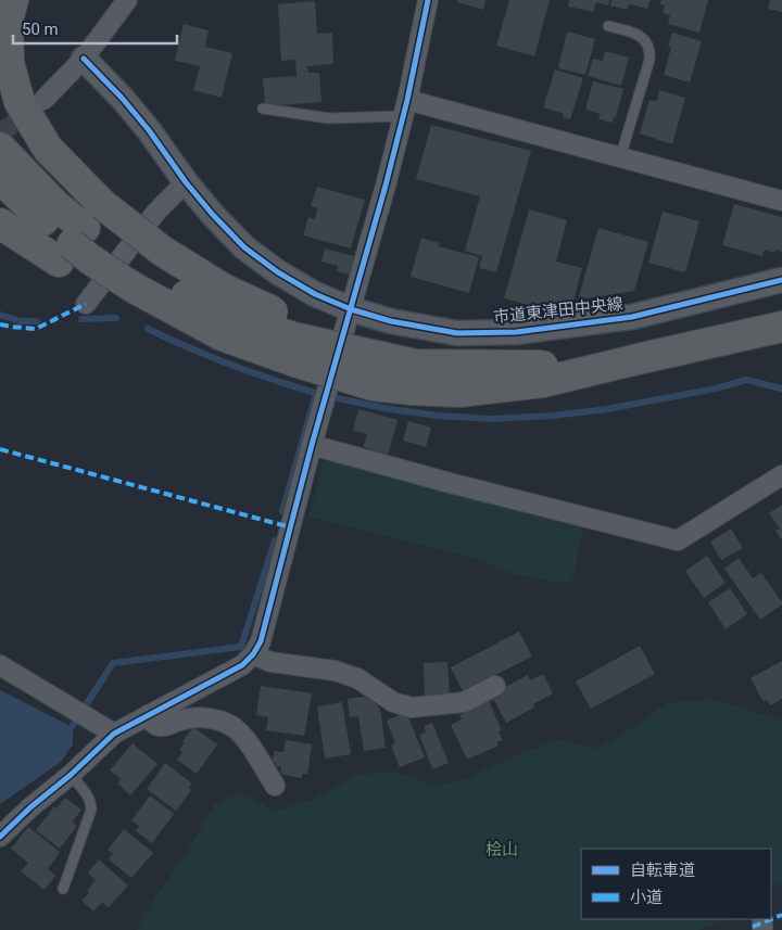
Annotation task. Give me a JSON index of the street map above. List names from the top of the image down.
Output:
{
  "streets": {
    "street": ["市道東津田中央線"]
  },
  "parks": ["桧山"],
  "legend": ["自転車道", "小道"],
  "scale_bar": "50 m"
}
